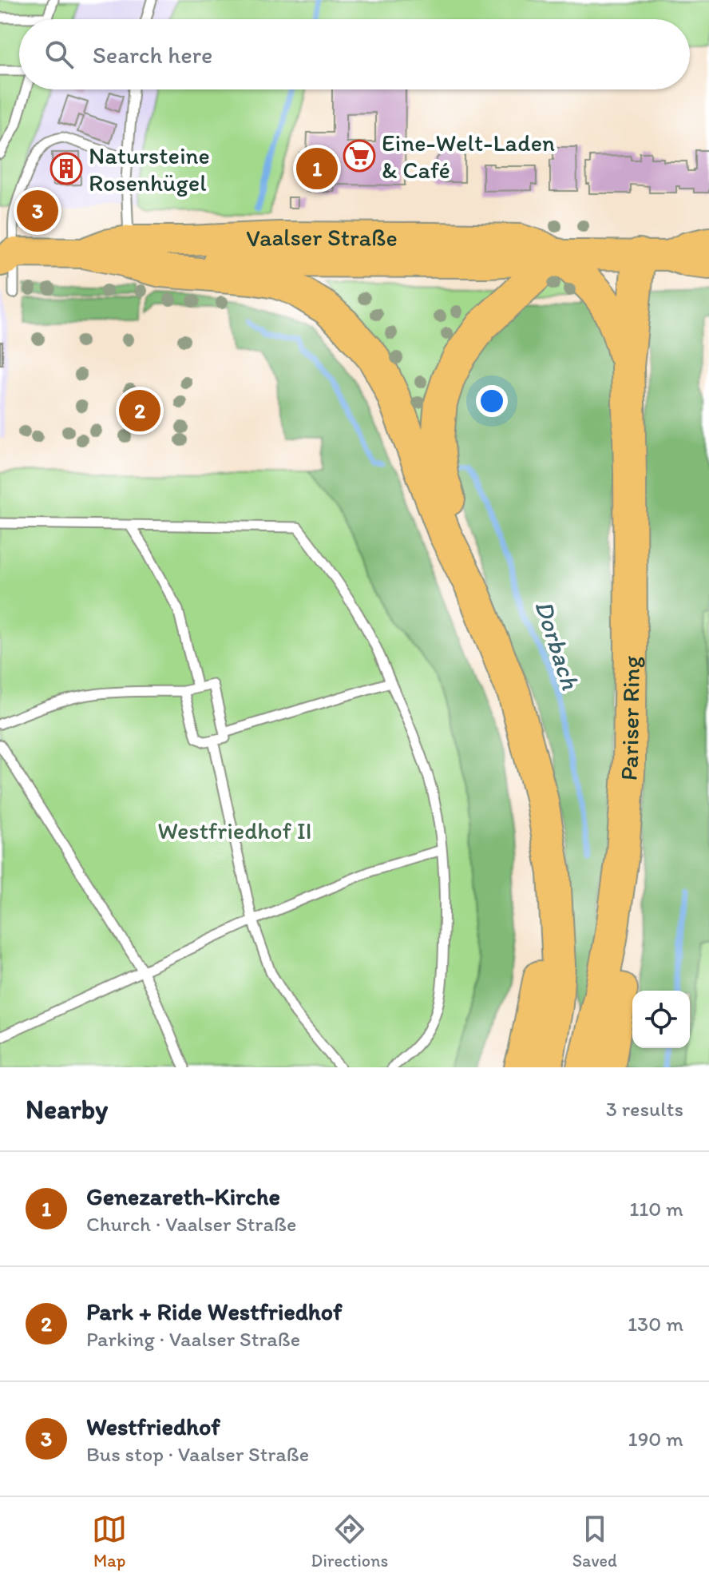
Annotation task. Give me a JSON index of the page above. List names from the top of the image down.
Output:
{
  "streets": {
    "highway": ["Pariser Ring"],
    "main road": ["Vaalser Straße"]
  },
  "water": ["Dorbach"],
  "parks": ["Westfriedhof II"],
  "places": {
    "supermarket": ["Eine-Welt-Laden & Café"],
    "building": ["Natursteine Rosenhügel"]
  },
  "page": {
    "search": "Search here",
    "pins": ["1", "3", "2"],
    "heading": ["Nearby", "3 results"],
    "list": [
      {
        "mark": "1",
        "name": "Genezareth-Kirche",
        "note": "Church · Vaalser Straße",
        "value": "110 m"
      },
      {
        "mark": "2",
        "name": "Park + Ride Westfriedhof",
        "note": "Parking · Vaalser Straße",
        "value": "130 m"
      },
      {
        "mark": "3",
        "name": "Westfriedhof",
        "note": "Bus stop · Vaalser Straße",
        "value": "190 m"
      }
    ],
    "nav": ["Map", "Directions", "Saved"]
  }
}
